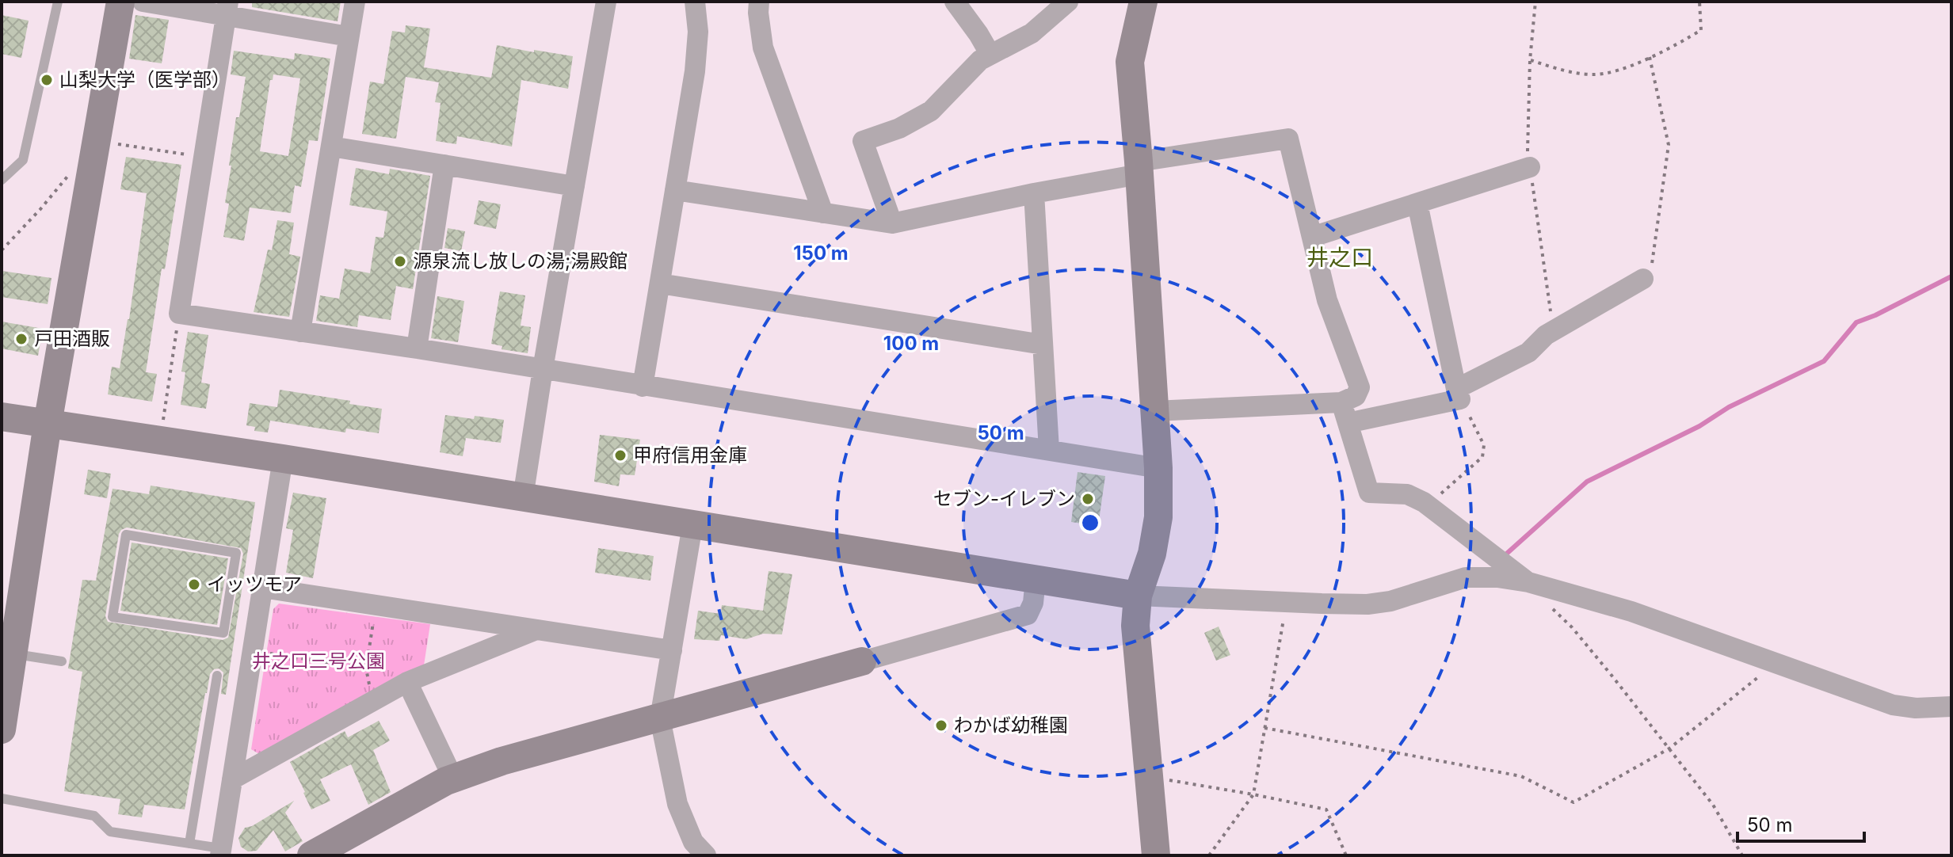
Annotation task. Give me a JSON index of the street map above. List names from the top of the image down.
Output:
{
  "districts": ["井之口"],
  "parks": ["井之口三号公園"],
  "places": [
    "山梨大学（医学部）",
    "源泉流し放しの湯;湯殿館",
    "戸田酒販",
    "甲府信用金庫",
    "セブン-イレブン",
    "イッツモア",
    "わかば幼稚園"
  ],
  "scale_bar": "50 m",
  "rings": ["150 m", "100 m", "50 m"]
}
